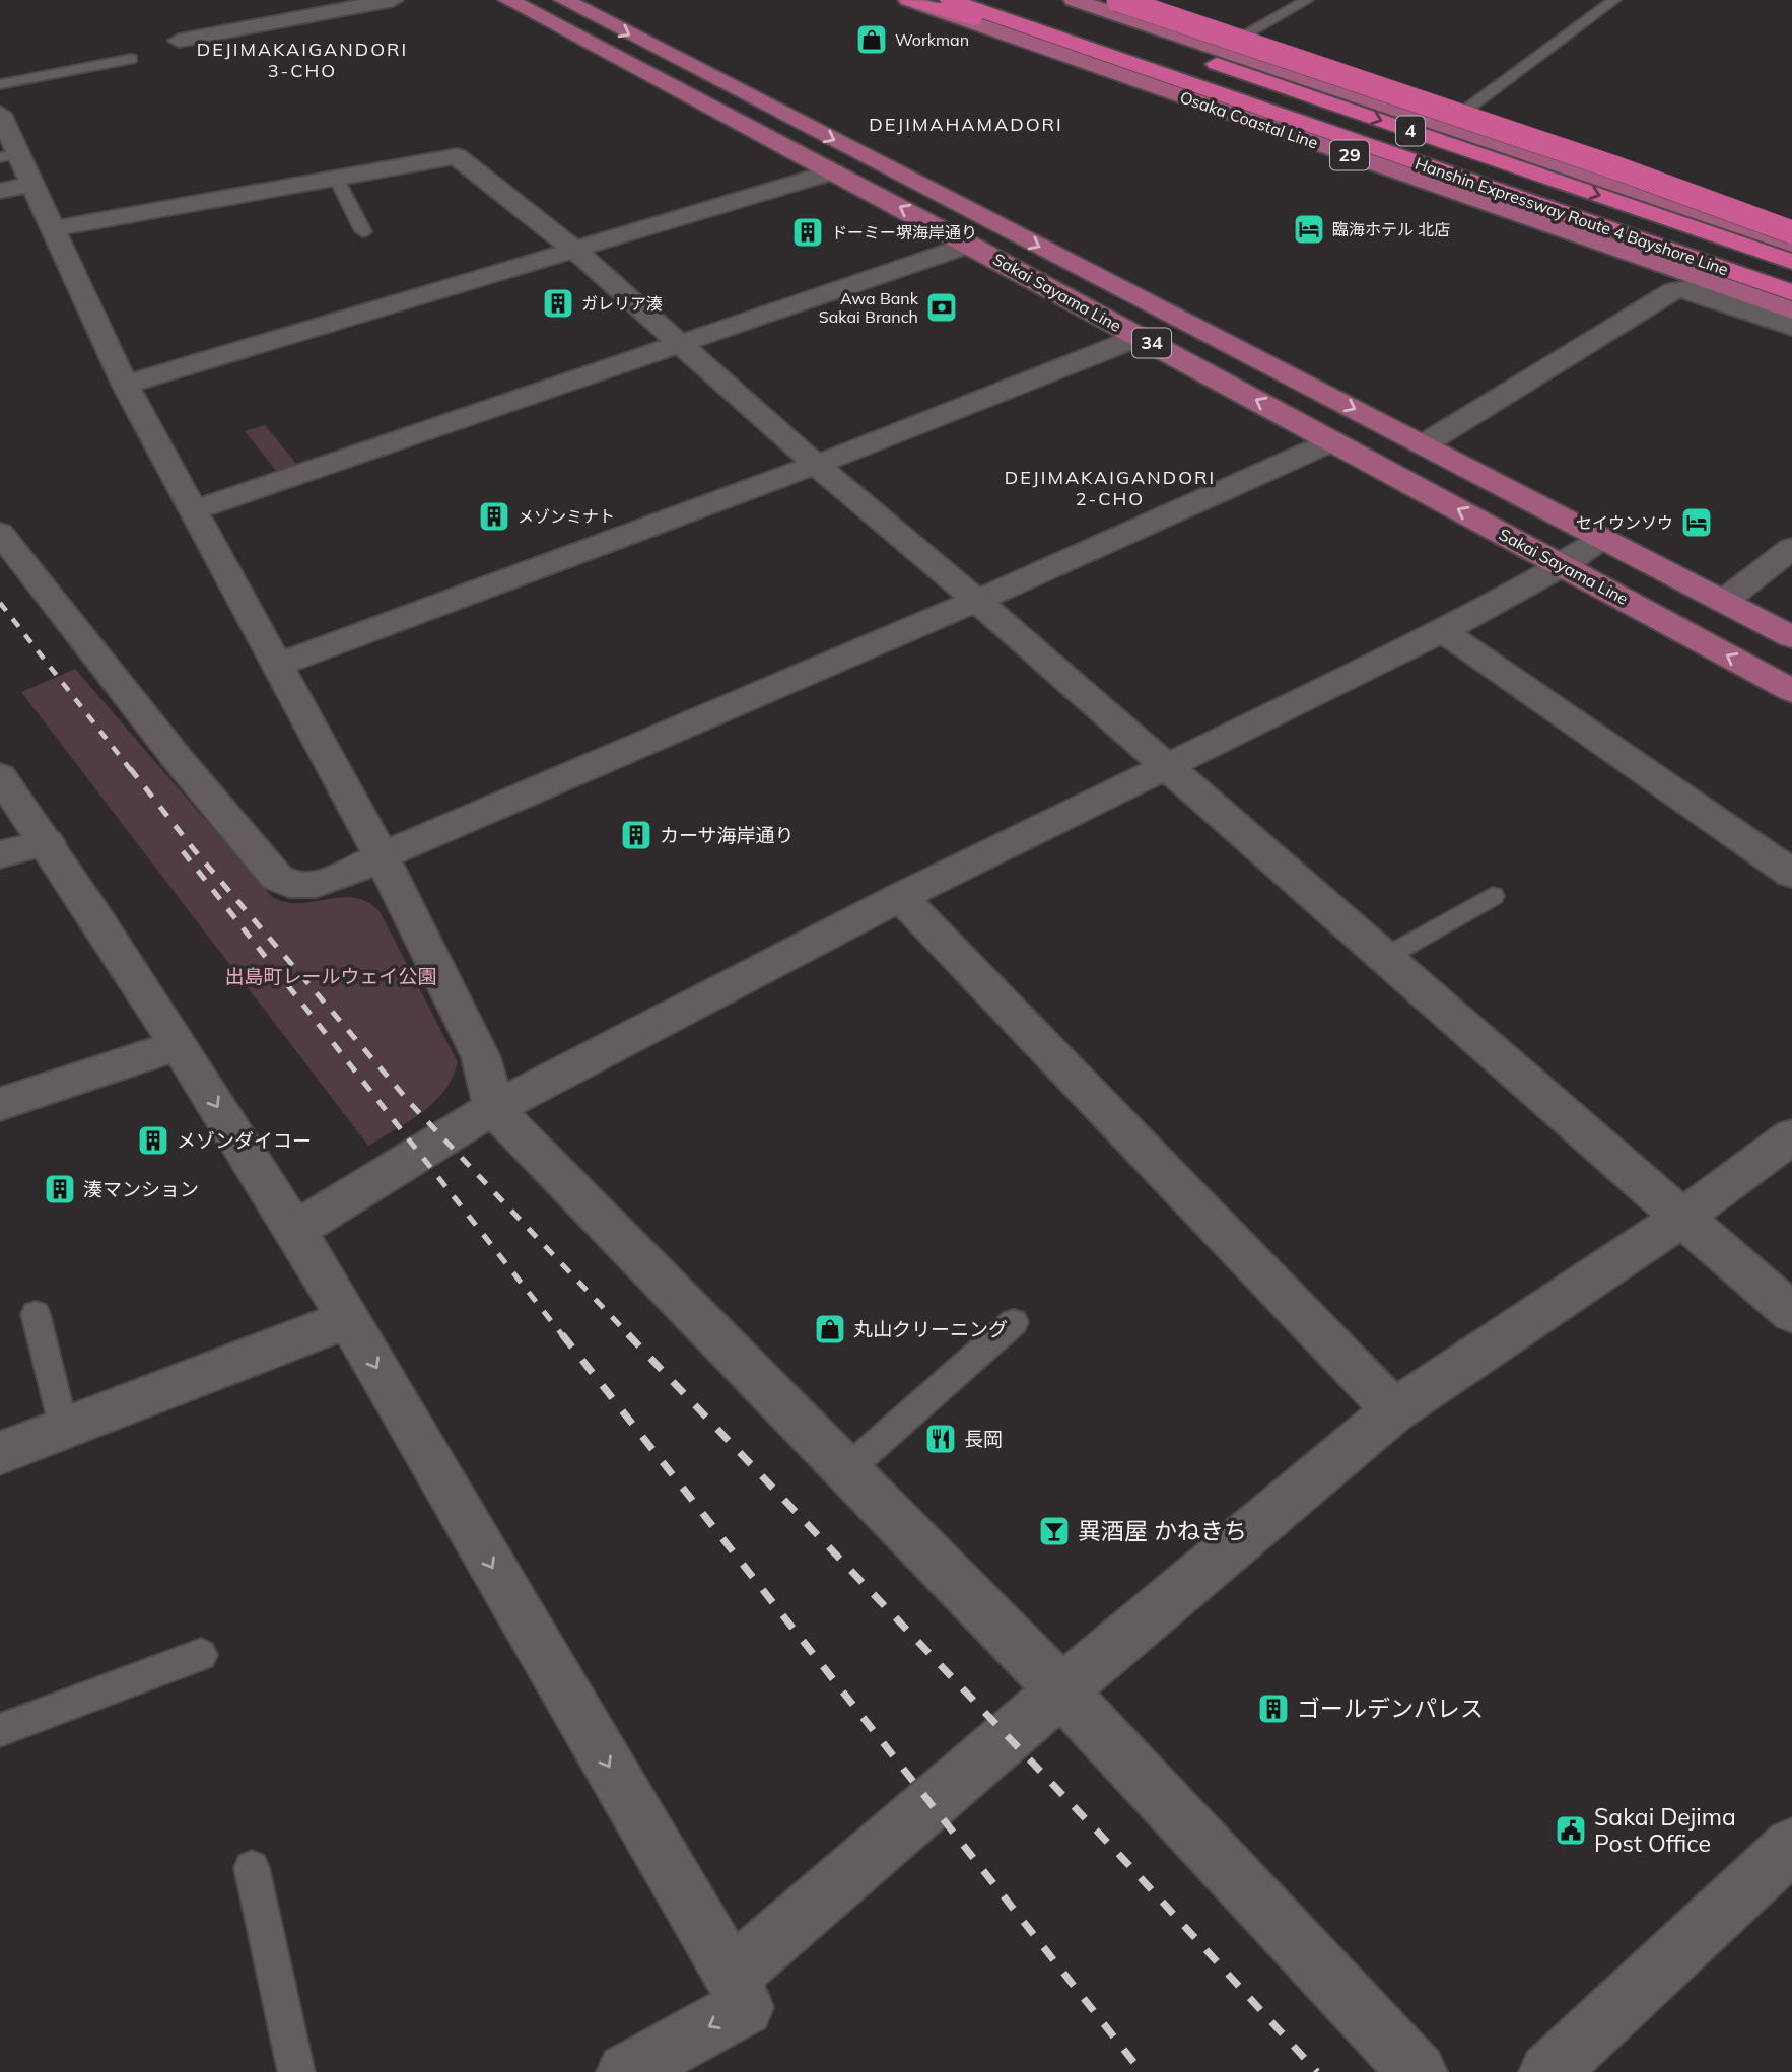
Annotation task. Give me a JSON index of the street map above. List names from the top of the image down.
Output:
{
  "streets": {
    "highway": ["4", "Hanshin Expressway Route 4 Bayshore Line"],
    "main road": [
      "Osaka Coastal Line",
      "29",
      "Sakai Sayama Line",
      "34"
    ]
  },
  "districts": ["DEJIMAKAIGANDORI 3-CHO", "DEJIMAHAMADORI", "DEJIMAKAIGANDORI 2-CHO"],
  "parks": ["出島町レールウェイ公園"],
  "places": {
    "shop": ["Workman", "丸山クリーニング"],
    "hotel": ["臨海ホテル 北店", "セイウンソウ"],
    "building": [
      "ドーミー堺海岸通り",
      "ガレリア湊",
      "メゾンミナト",
      "カーサ海岸通り",
      "メゾンダイコー",
      "湊マンション",
      "ゴールデンパレス"
    ],
    "bank": ["Awa Bank Sakai Branch"],
    "restaurant": ["長岡"],
    "bar": ["異酒屋 かねきち"],
    "public building": ["Sakai Dejima Post Office"]
  }
}
